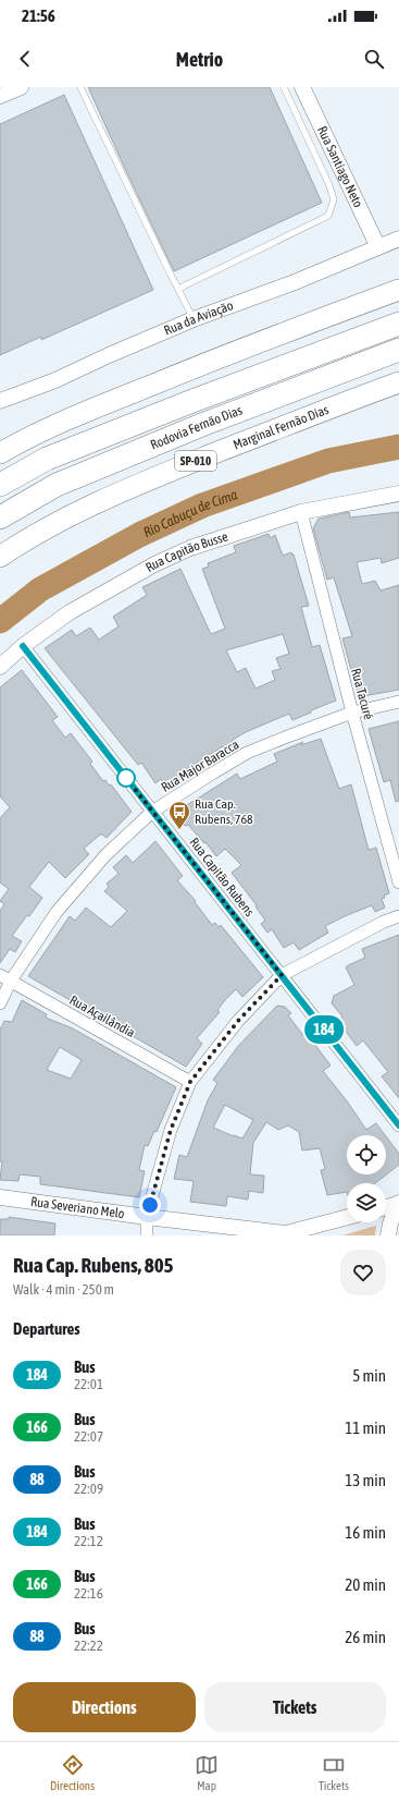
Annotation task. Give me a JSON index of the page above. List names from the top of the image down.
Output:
{
  "streets": {
    "highway": ["Marginal Fernão Dias", "Rodovia Fernão Dias", "SP-010"],
    "street": [
      "Rua Santiago Neto",
      "Rua da Aviação",
      "Rua Capitão Busse",
      "Rua Tacuré",
      "Rua Major Baracca",
      "Rua Capitão Rubens",
      "Rua Açailândia",
      "Rua Severiano Melo"
    ]
  },
  "crossings": [
    ["Rua Santiago Neto", "Rua da Aviação"],
    ["Rua Capitão Busse", "Rua Tacuré"],
    ["Rua Capitão Busse", "Rua Capitão Rubens"],
    ["Rua Tacuré", "Rua Major Baracca"],
    ["Rua Major Baracca", "Rua Capitão Rubens"],
    ["Rua Major Baracca", "Rua Açailândia"]
  ],
  "water": ["Rio Cabuçu de Cima"],
  "places": {
    "bus stop": ["Rua Cap. Rubens, 768"]
  },
  "lines": ["bus line 184"],
  "page": {
    "status": "21:56",
    "header": "Metrio",
    "on_map": "184",
    "heading": [
      ["Rua Cap. Rubens, 805", "Walk · 4 min · 250 m"],
      "Departures"
    ],
    "list": [
      {
        "mark": "184",
        "name": "Bus",
        "note": "22:01",
        "value": "5 min"
      },
      {
        "mark": "166",
        "name": "Bus",
        "note": "22:07",
        "value": "11 min"
      },
      {
        "mark": "88",
        "name": "Bus",
        "note": "22:09",
        "value": "13 min"
      },
      {
        "mark": "184",
        "name": "Bus",
        "note": "22:12",
        "value": "16 min"
      },
      {
        "mark": "166",
        "name": "Bus",
        "note": "22:16",
        "value": "20 min"
      },
      {
        "mark": "88",
        "name": "Bus",
        "note": "22:22",
        "value": "26 min"
      }
    ],
    "buttons": ["Directions", "Tickets"],
    "tabs": ["Directions", "Map", "Tickets"]
  }
}
